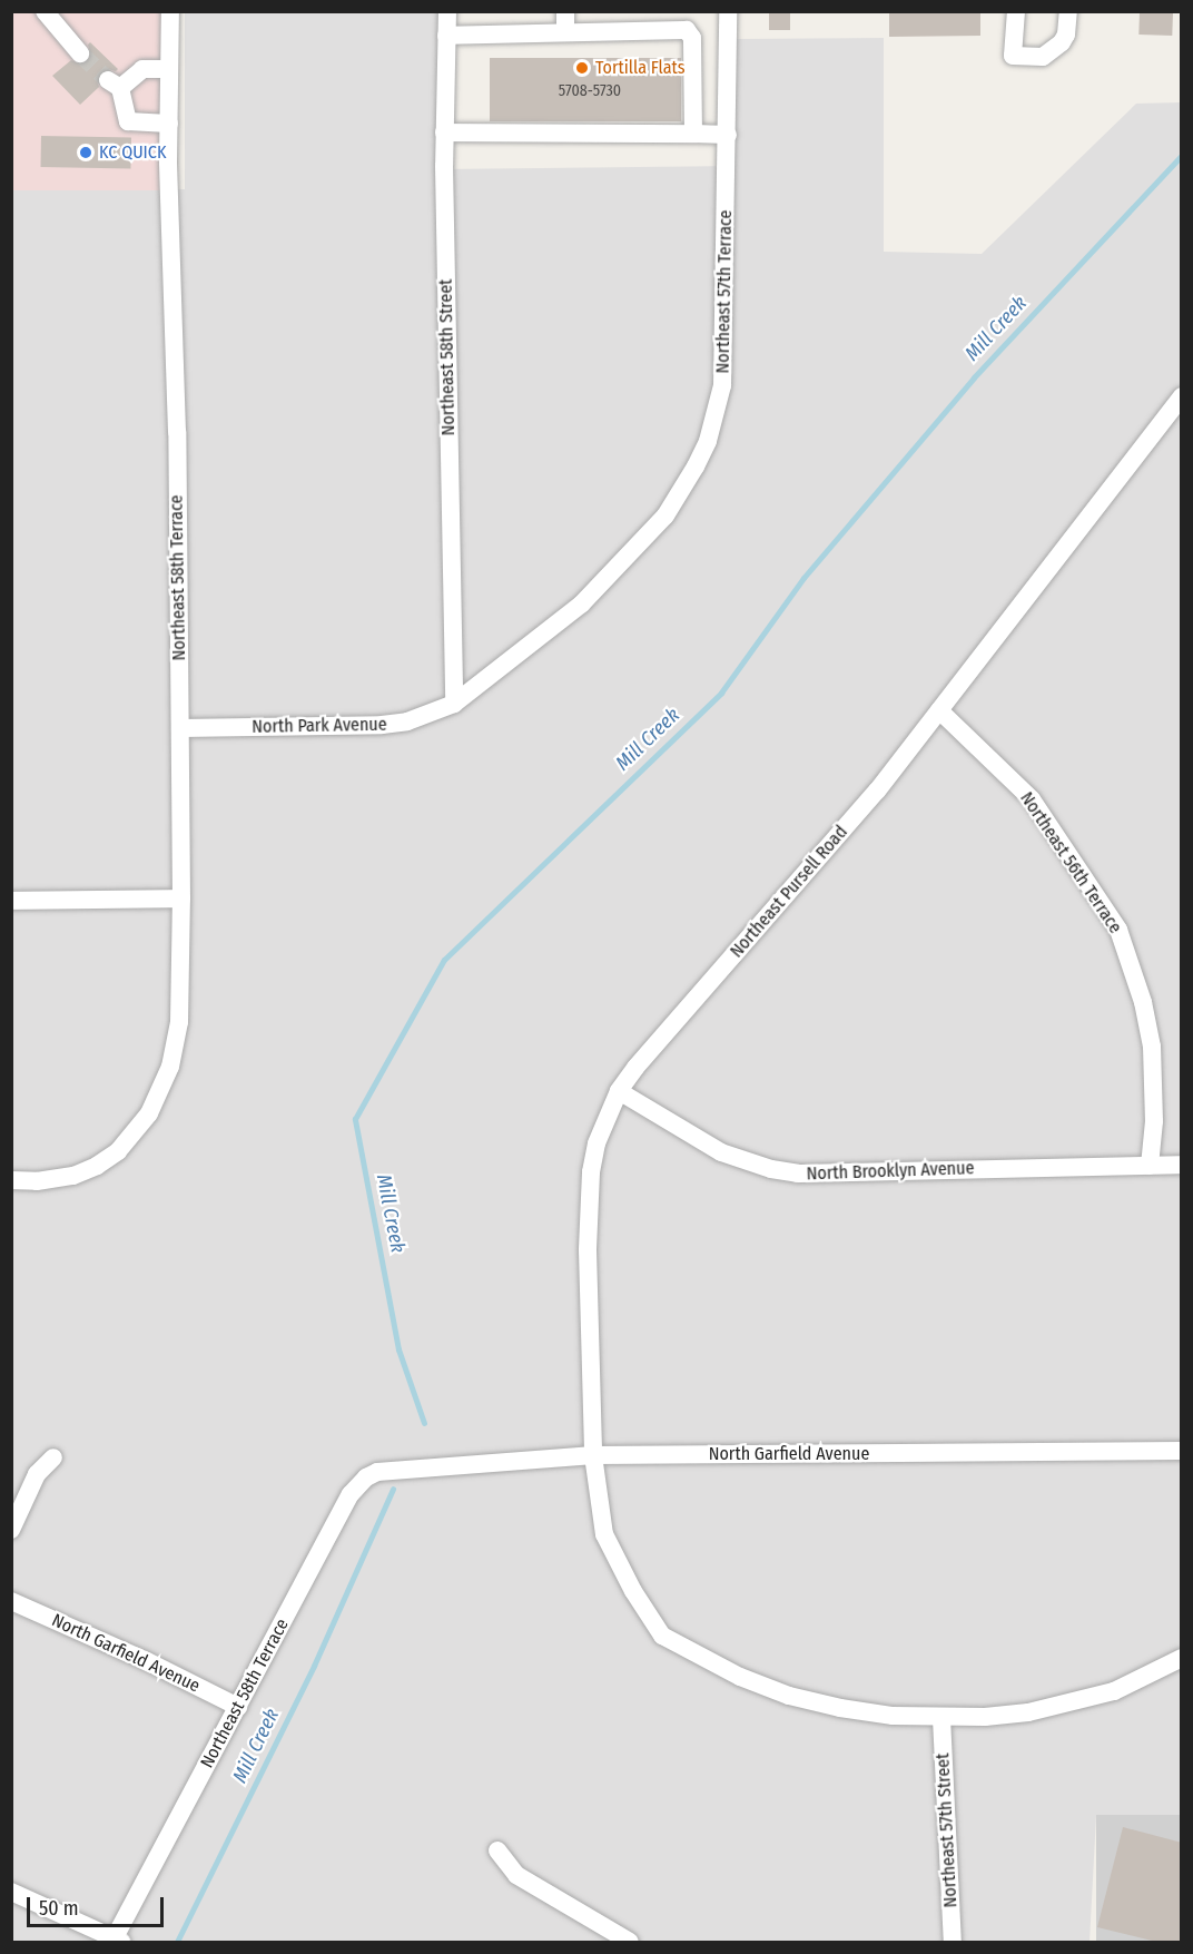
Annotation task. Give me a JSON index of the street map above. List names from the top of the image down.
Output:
{
  "streets": {
    "street": [
      "Northeast 57th Terrace",
      "Northeast 58th Street",
      "Northeast 58th Terrace",
      "North Park Avenue",
      "Northeast 56th Terrace",
      "Northeast Pursell Road",
      "North Brooklyn Avenue",
      "North Garfield Avenue",
      "Northeast 57th Street"
    ]
  },
  "crossings": [
    ["Northeast 57th Terrace", "Northeast 58th Street"],
    ["Northeast 57th Terrace", "North Park Avenue"],
    ["Northeast 58th Street", "North Park Avenue"],
    ["Northeast 58th Terrace", "North Park Avenue"],
    ["Northeast 58th Terrace", "North Garfield Avenue"],
    ["Northeast 56th Terrace", "Northeast Pursell Road"],
    ["Northeast 56th Terrace", "North Brooklyn Avenue"],
    ["Northeast Pursell Road", "North Brooklyn Avenue"],
    ["Northeast Pursell Road", "North Garfield Avenue"],
    ["Northeast Pursell Road", "Northeast 57th Street"]
  ],
  "water": ["Mill Creek"],
  "places": ["Tortilla Flats", "KC QUICK"],
  "house_numbers": ["5708-5730"],
  "scale_bar": "50 m"
}
